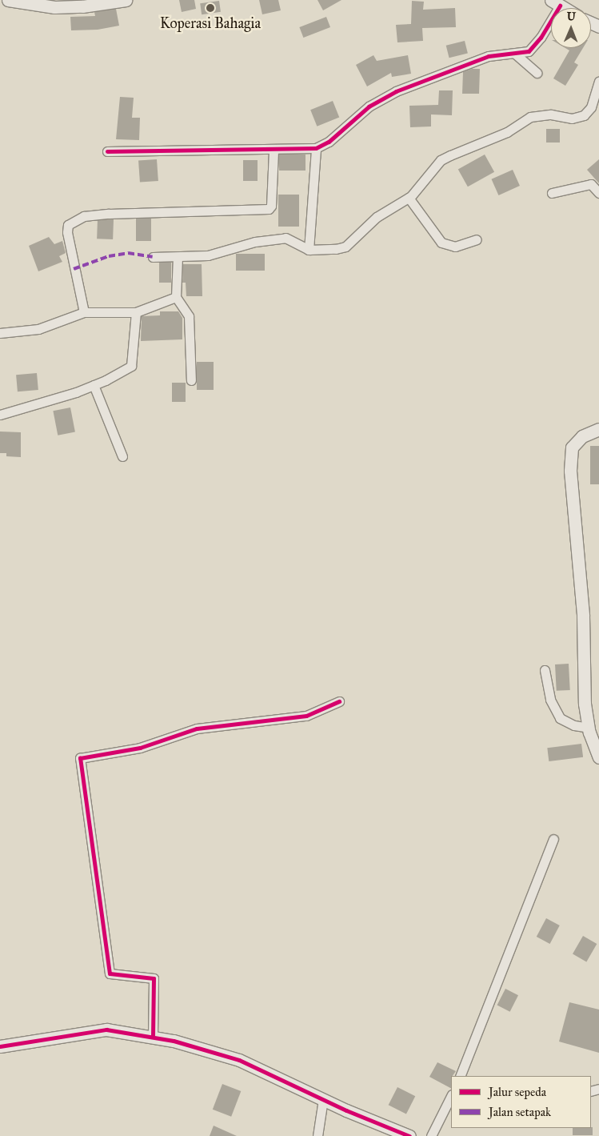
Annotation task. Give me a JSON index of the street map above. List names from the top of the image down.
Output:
{
  "places": ["Koperasi Bahagia"],
  "legend": ["Jalur sepeda", "Jalan setapak"],
  "north": "top"
}
